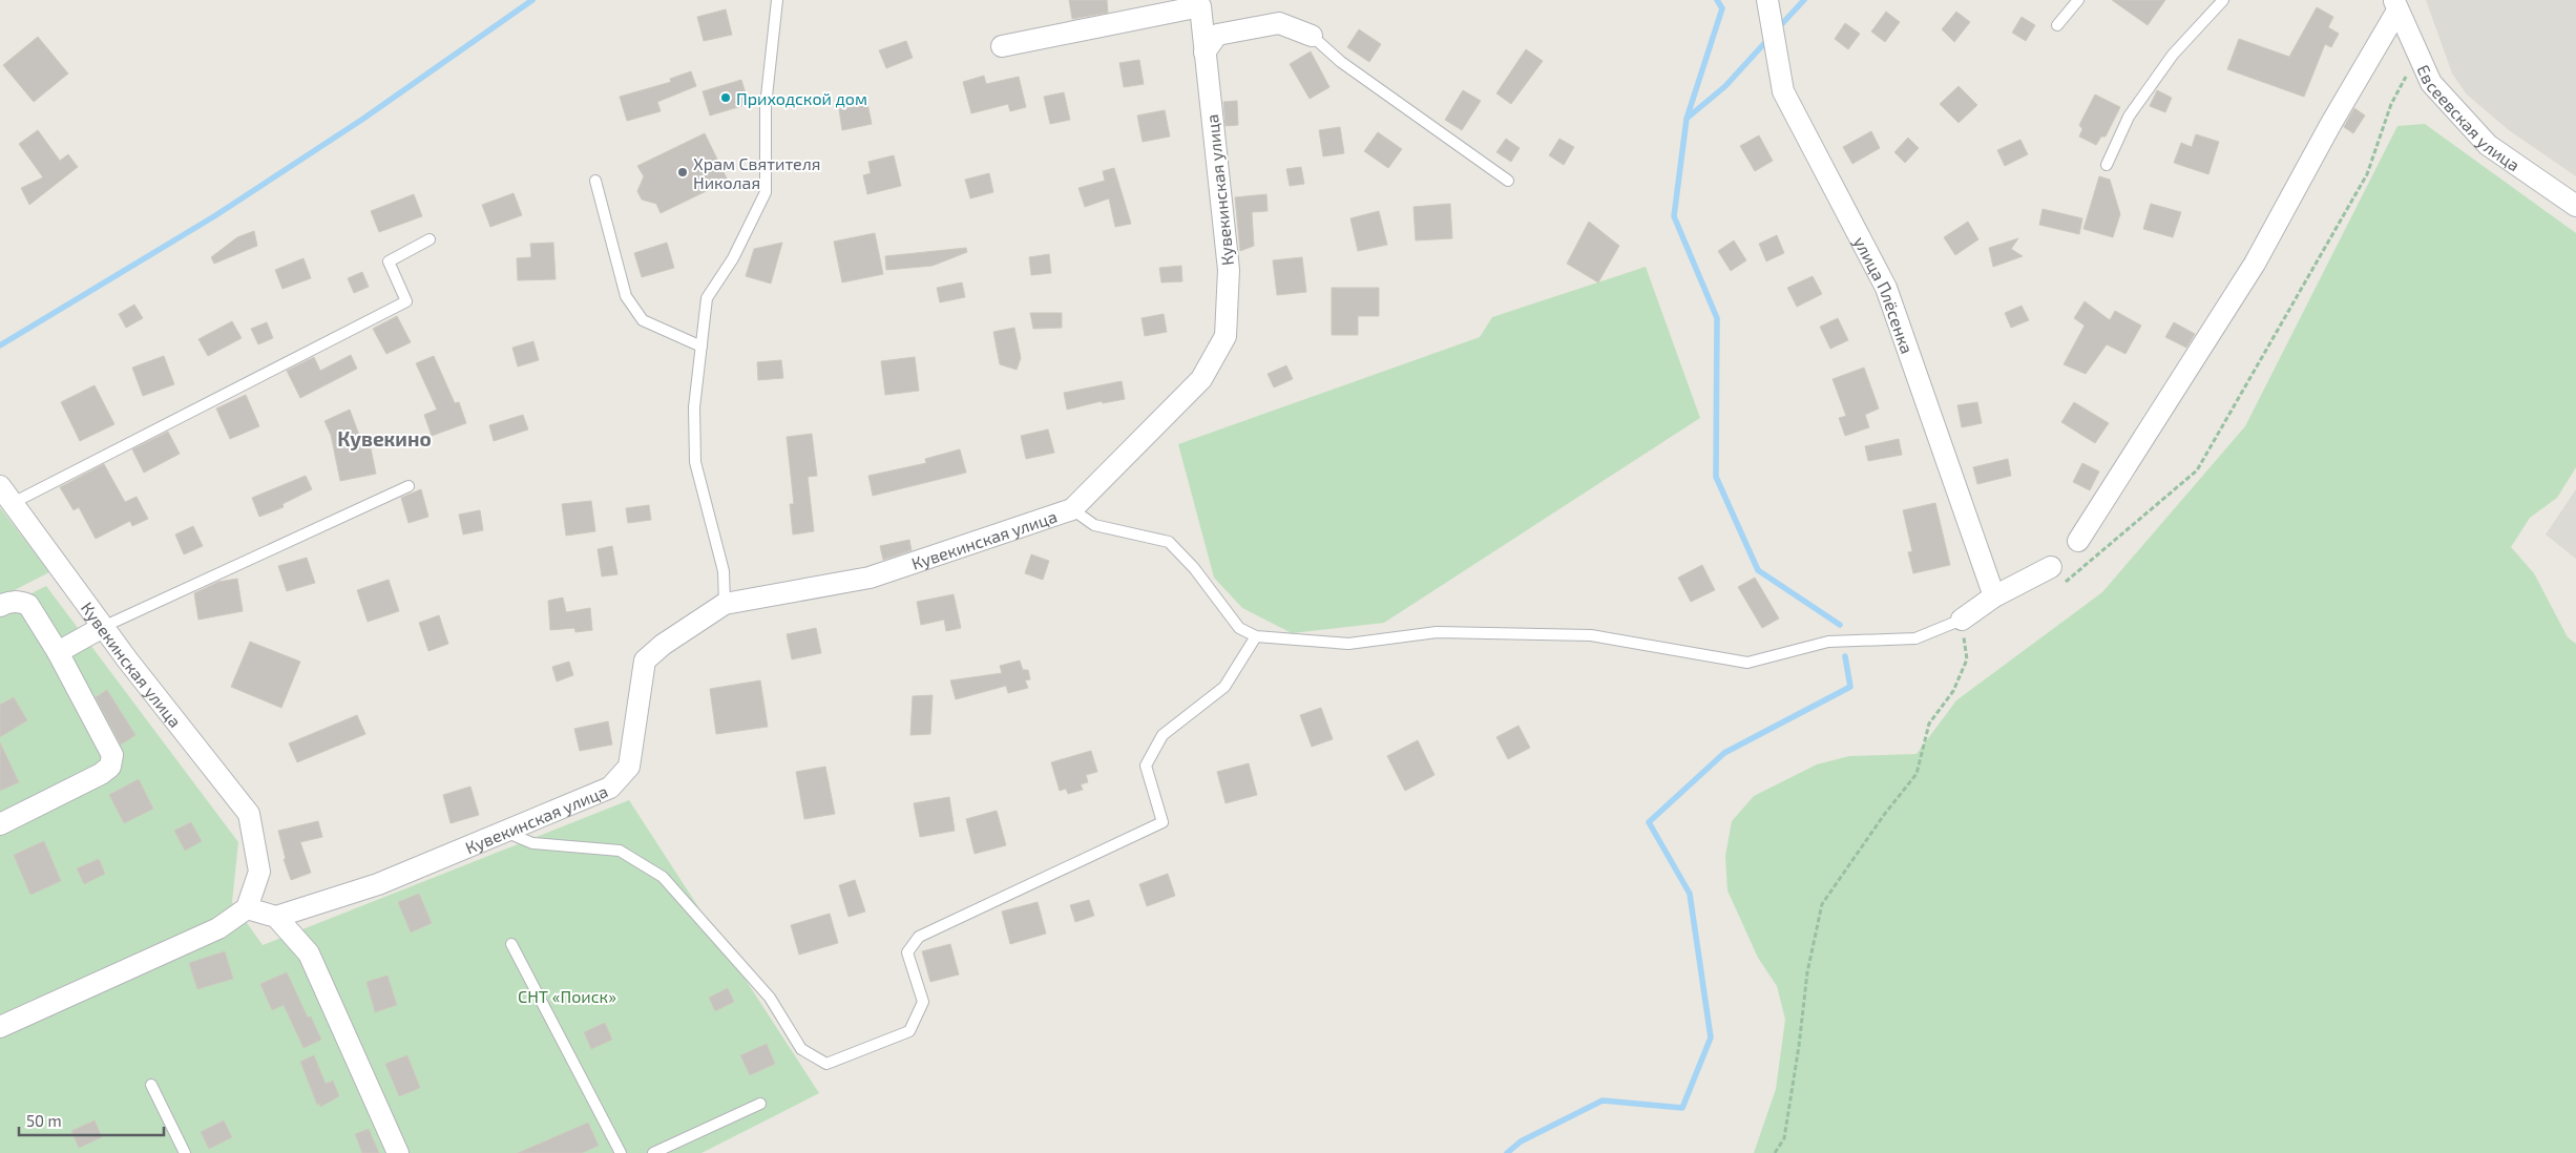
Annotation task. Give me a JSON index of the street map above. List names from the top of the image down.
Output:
{
  "streets": {
    "street": ["Евсеевская улица", "Кувекинская улица", "улица Плёсенка"]
  },
  "districts": ["Кувекино"],
  "parks": ["СНТ «Поиск»"],
  "places": ["Приходской дом", "Храм Святителя Николая"],
  "scale_bar": "50 m"
}
